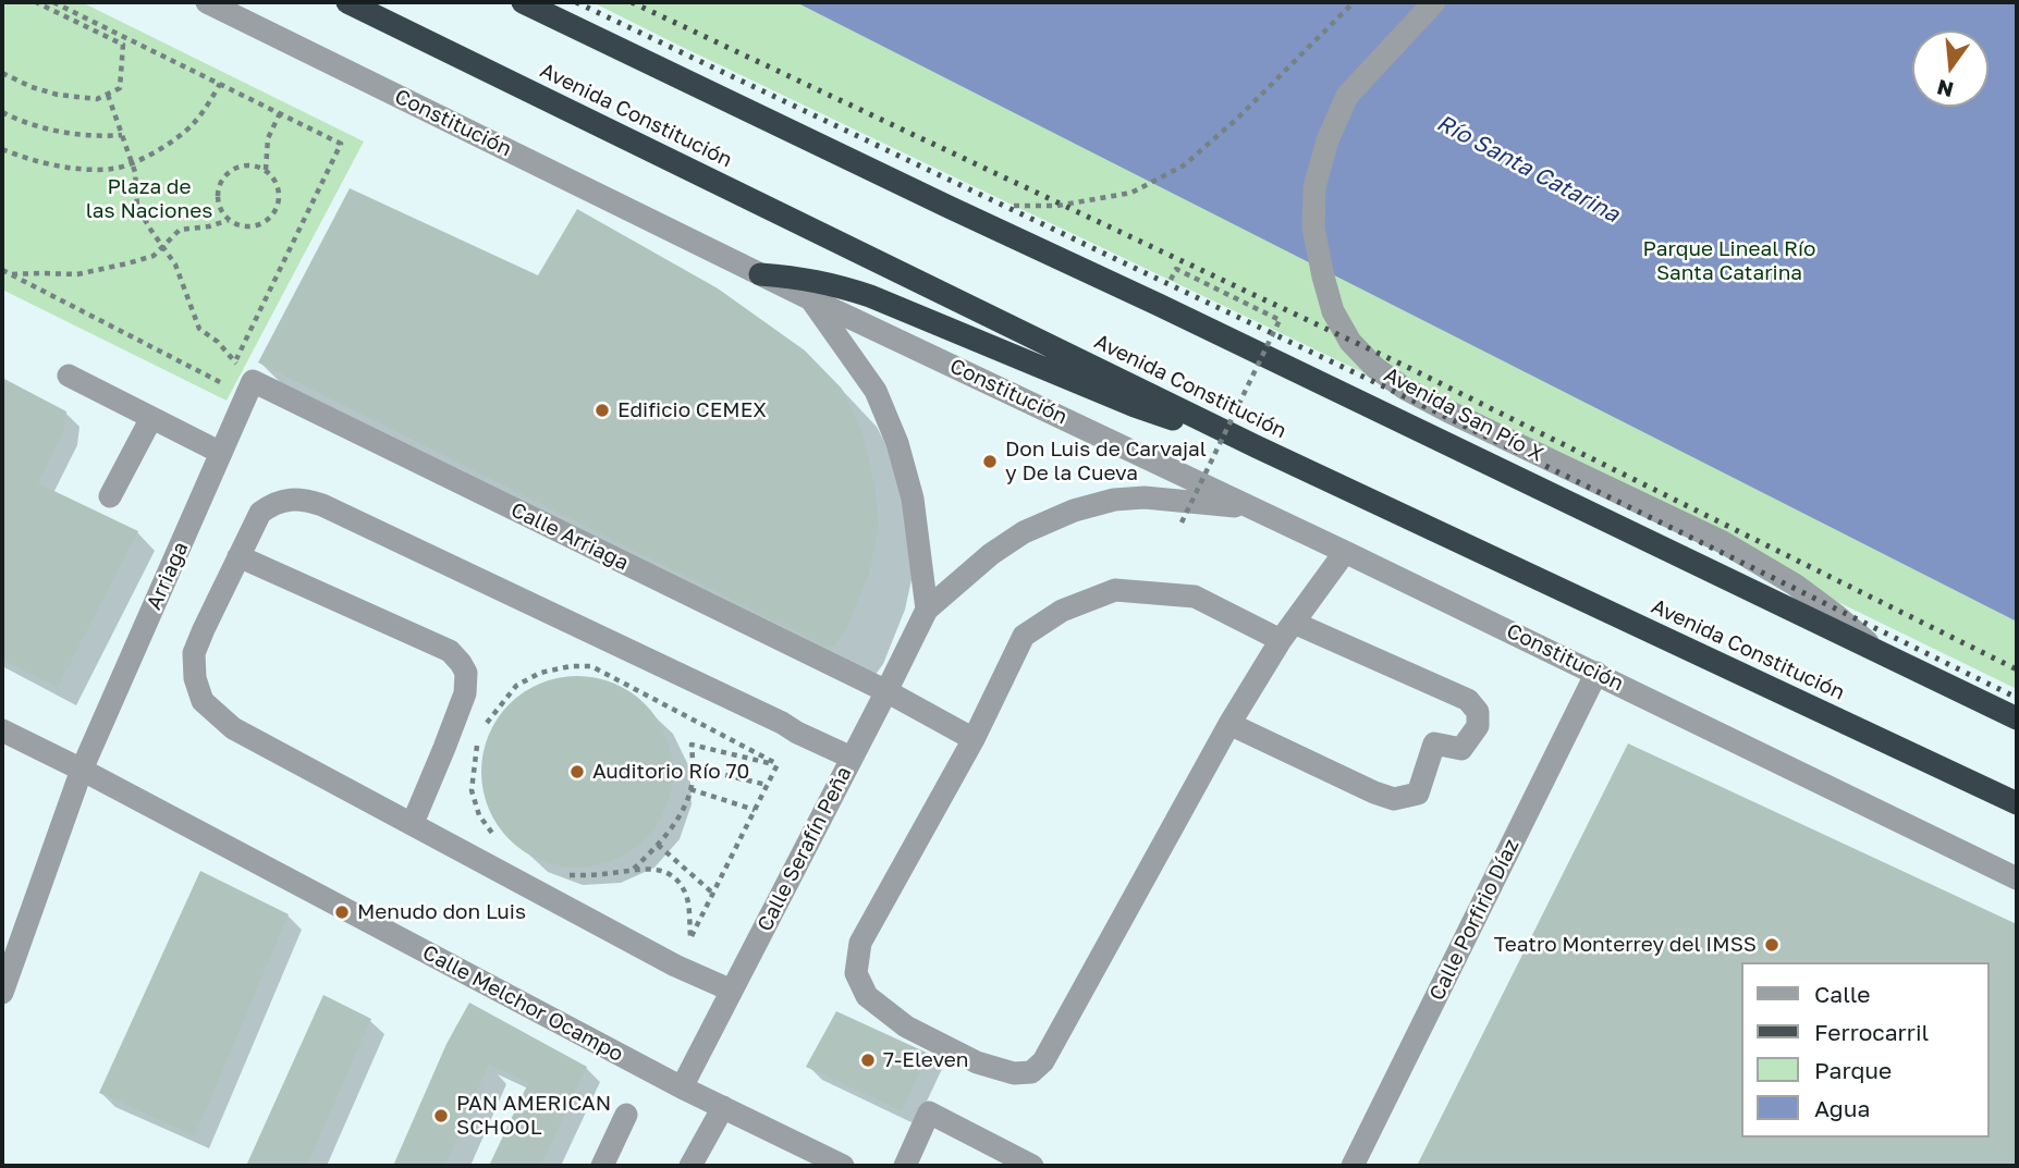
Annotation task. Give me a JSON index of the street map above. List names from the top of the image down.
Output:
{
  "streets": {
    "highway": ["Avenida Constitución"],
    "street": [
      "Constitución",
      "Avenida San Pío X",
      "Calle Arriaga",
      "Arriaga",
      "Calle Serafín Peña",
      "Calle Porfirio Díaz",
      "Calle Melchor Ocampo"
    ]
  },
  "crossings": [
    ["Constitución", "Calle Serafín Peña"],
    ["Constitución", "Calle Porfirio Díaz"],
    ["Calle Arriaga", "Arriaga"],
    ["Calle Arriaga", "Calle Serafín Peña"],
    ["Arriaga", "Calle Melchor Ocampo"],
    ["Calle Serafín Peña", "Calle Melchor Ocampo"]
  ],
  "water": ["Río Santa Catarina"],
  "parks": ["Plaza de las Naciones", "Parque Lineal Río Santa Catarina"],
  "places": [
    "Edificio CEMEX",
    "Don Luis de Carvajal y De la Cueva",
    "Auditorio Río 70",
    "Menudo don Luis",
    "Teatro Monterrey del IMSS",
    "7-Eleven",
    "PAN AMERICAN SCHOOL"
  ],
  "legend": [
    "Calle",
    "Ferrocarril",
    "Parque",
    "Agua"
  ],
  "north": "bottom"
}
